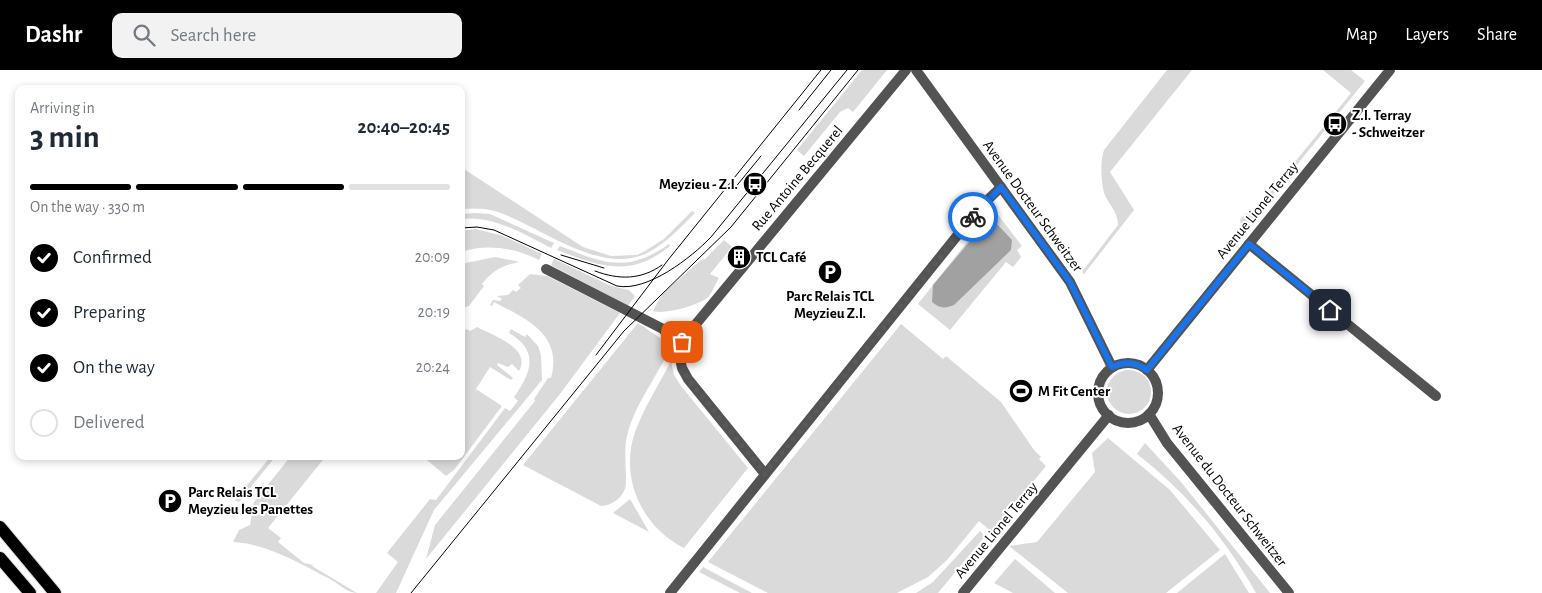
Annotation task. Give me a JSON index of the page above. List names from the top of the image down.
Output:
{
  "streets": {
    "street": [
      "Rue Antoine Becquerel",
      "Avenue Docteur Schweitzer",
      "Avenue Lionel Terray",
      "Avenue du Docteur Schweitzer"
    ]
  },
  "crossings": [
    ["Avenue Docteur Schweitzer", "Avenue Lionel Terray"],
    ["Avenue Docteur Schweitzer", "Avenue du Docteur Schweitzer"],
    ["Avenue Lionel Terray", "Avenue du Docteur Schweitzer"]
  ],
  "places": {
    "bus stop": ["Z.I. Terray - Schweitzer", "Meyzieu - Z.I."],
    "building": ["TCL Café"],
    "parking": ["Parc Relais TCL Meyzieu Z.I.", "Parc Relais TCL Meyzieu les Panettes"],
    "sports": ["M Fit Center"]
  },
  "page": {
    "header": "Dashr",
    "search": "Search here",
    "nav": ["Map", "Layers", "Share"],
    "heading": ["3 min", "Arriving in", "20:40–20:45"],
    "bar": "On the way · 330 m",
    "list": [
      ["Confirmed", "20:09"],
      ["Preparing", "20:19"],
      ["On the way", "20:24"],
      "Delivered"
    ]
  }
}
